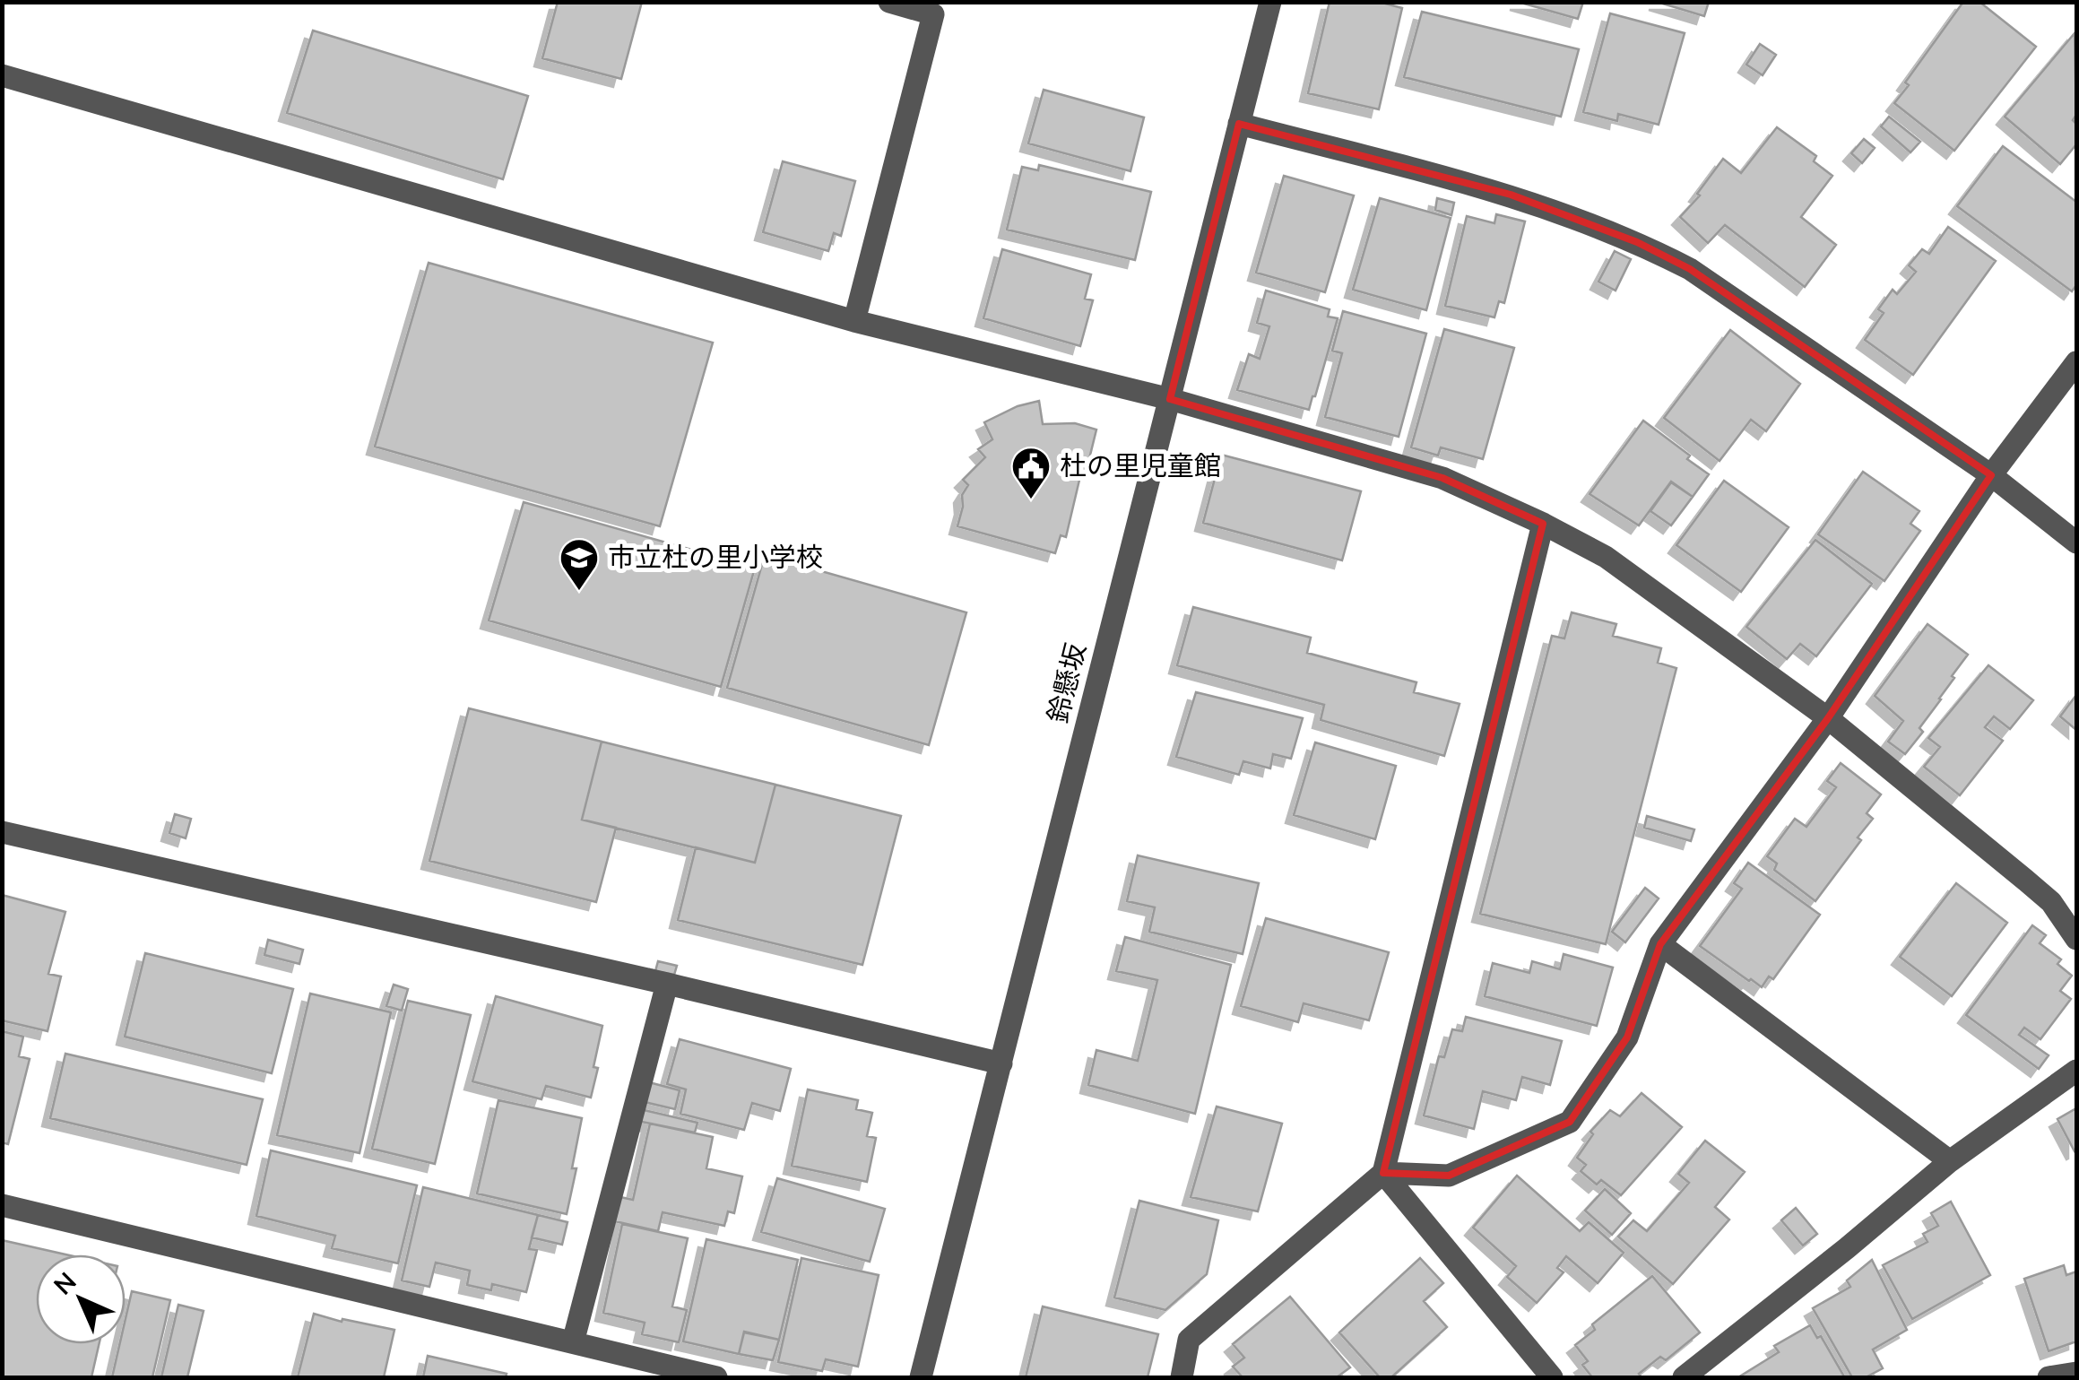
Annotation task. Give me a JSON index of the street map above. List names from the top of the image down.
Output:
{
  "streets": {
    "street": ["鈴懸坂"]
  },
  "places": {
    "public building": ["杜の里児童館"],
    "school or university": ["市立杜の里小学校"]
  },
  "north": "top left"
}
